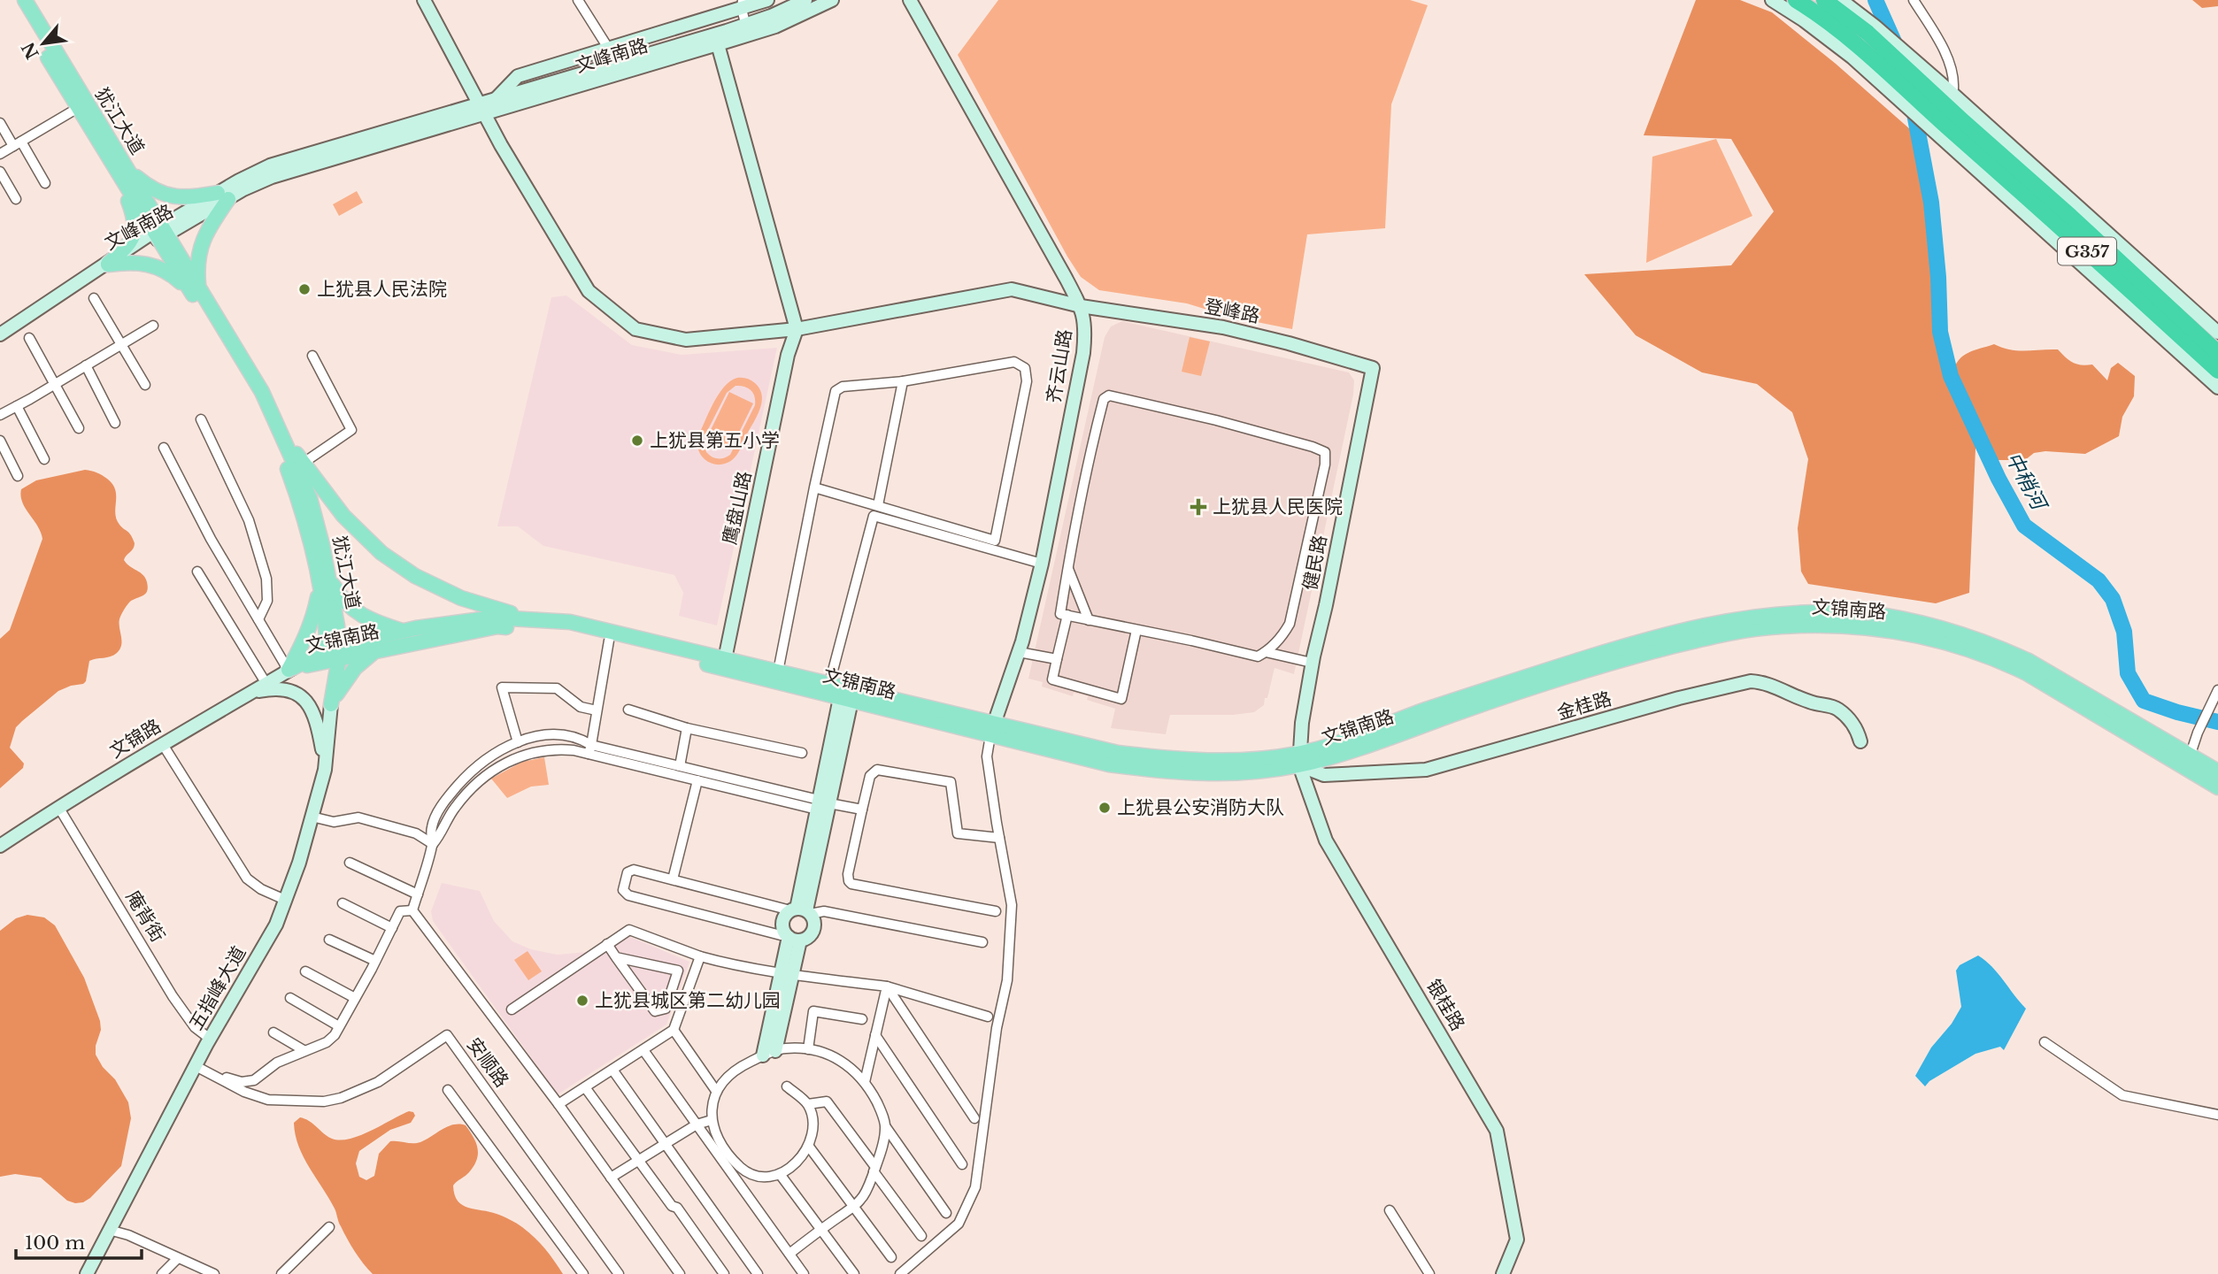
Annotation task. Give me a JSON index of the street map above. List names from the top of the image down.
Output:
{
  "streets": {
    "highway": ["G357"],
    "main road": ["犹江大道", "文锦南路"],
    "street": [
      "文峰南路",
      "登峰路",
      "齐云山路",
      "鹰盘山路",
      "健民路",
      "金桂路",
      "文锦路",
      "庵背街",
      "五指峰大道",
      "银桂路",
      "安顺路"
    ]
  },
  "crossings": [
    ["文峰南路", "犹江大道"],
    ["文峰南路", "登峰路"],
    ["犹江大道", "文锦南路"],
    ["犹江大道", "五指峰大道"],
    ["登峰路", "齐云山路"],
    ["登峰路", "鹰盘山路"],
    ["登峰路", "健民路"],
    ["齐云山路", "文锦南路"],
    ["鹰盘山路", "文锦南路"],
    ["健民路", "文锦南路"],
    ["健民路", "金桂路"],
    ["健民路", "银桂路"],
    ["文锦南路", "金桂路"],
    ["文锦南路", "文锦路"],
    ["文锦南路", "银桂路"],
    ["金桂路", "银桂路"],
    ["文锦路", "庵背街"],
    ["庵背街", "五指峰大道"],
    ["五指峰大道", "安顺路"]
  ],
  "water": ["中稍河"],
  "places": {
    "other": [
      "上犹县人民法院",
      "上犹县第五小学",
      "上犹县公安消防大队",
      "上犹县城区第二幼儿园"
    ],
    "health": ["上犹县人民医院"]
  },
  "scale_bar": "100 m",
  "north": "bottom left"
}
